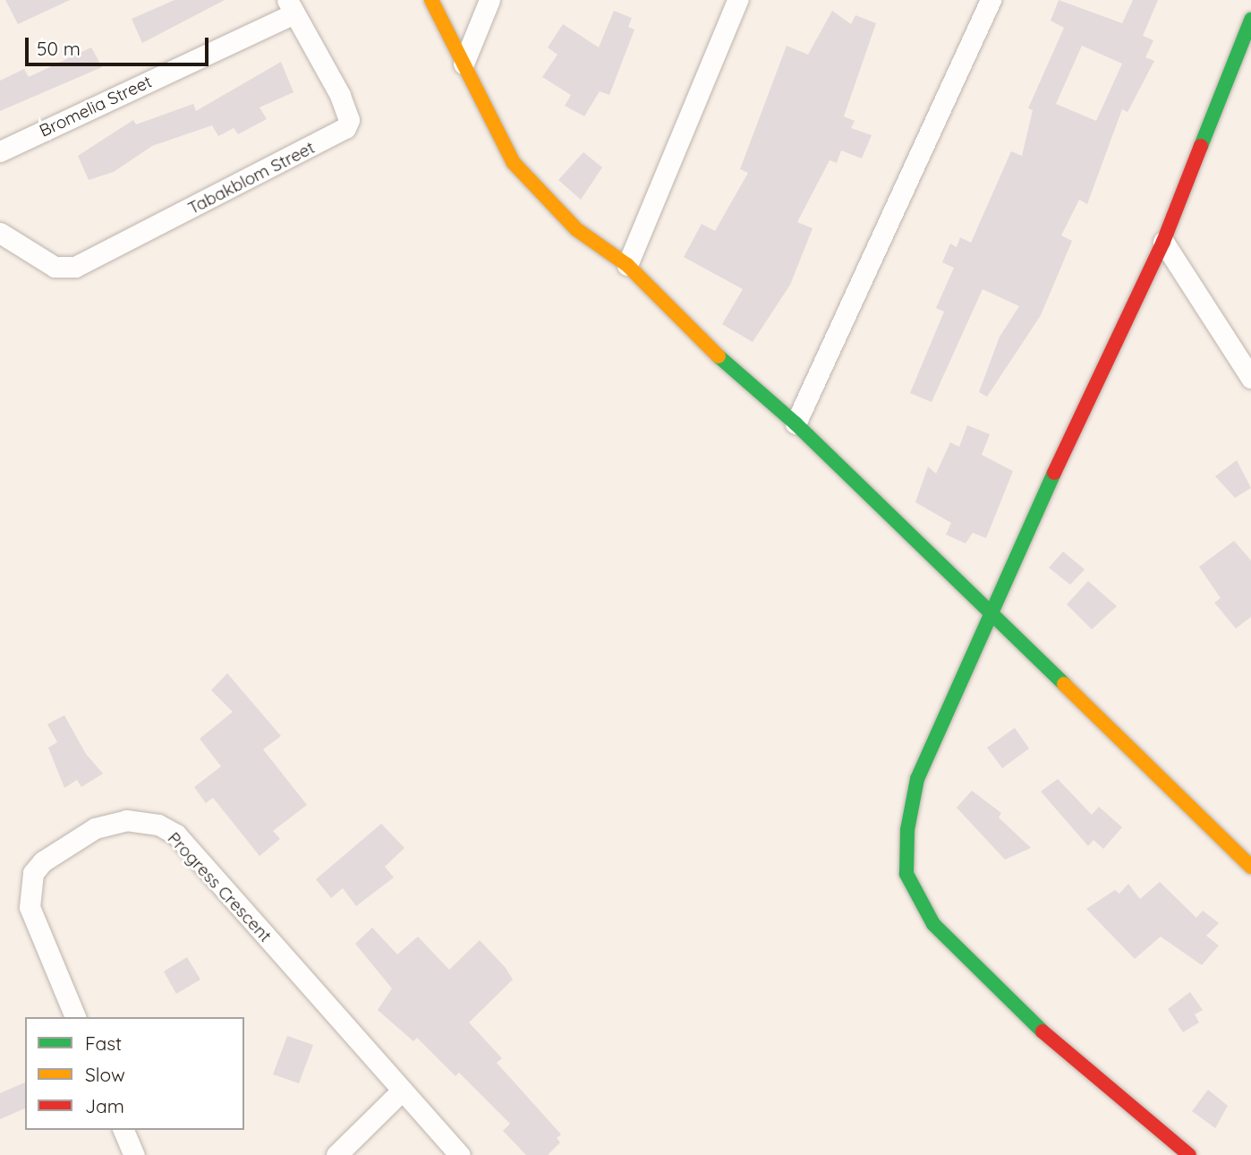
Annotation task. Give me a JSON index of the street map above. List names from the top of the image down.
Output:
{
  "streets": {
    "street": ["Bromelia Street", "Tabakblom Street", "Progress Crescent"]
  },
  "crossings": [
    ["Bromelia Street", "Tabakblom Street"]
  ],
  "legend": ["Fast", "Slow", "Jam"],
  "scale_bar": "50 m"
}
